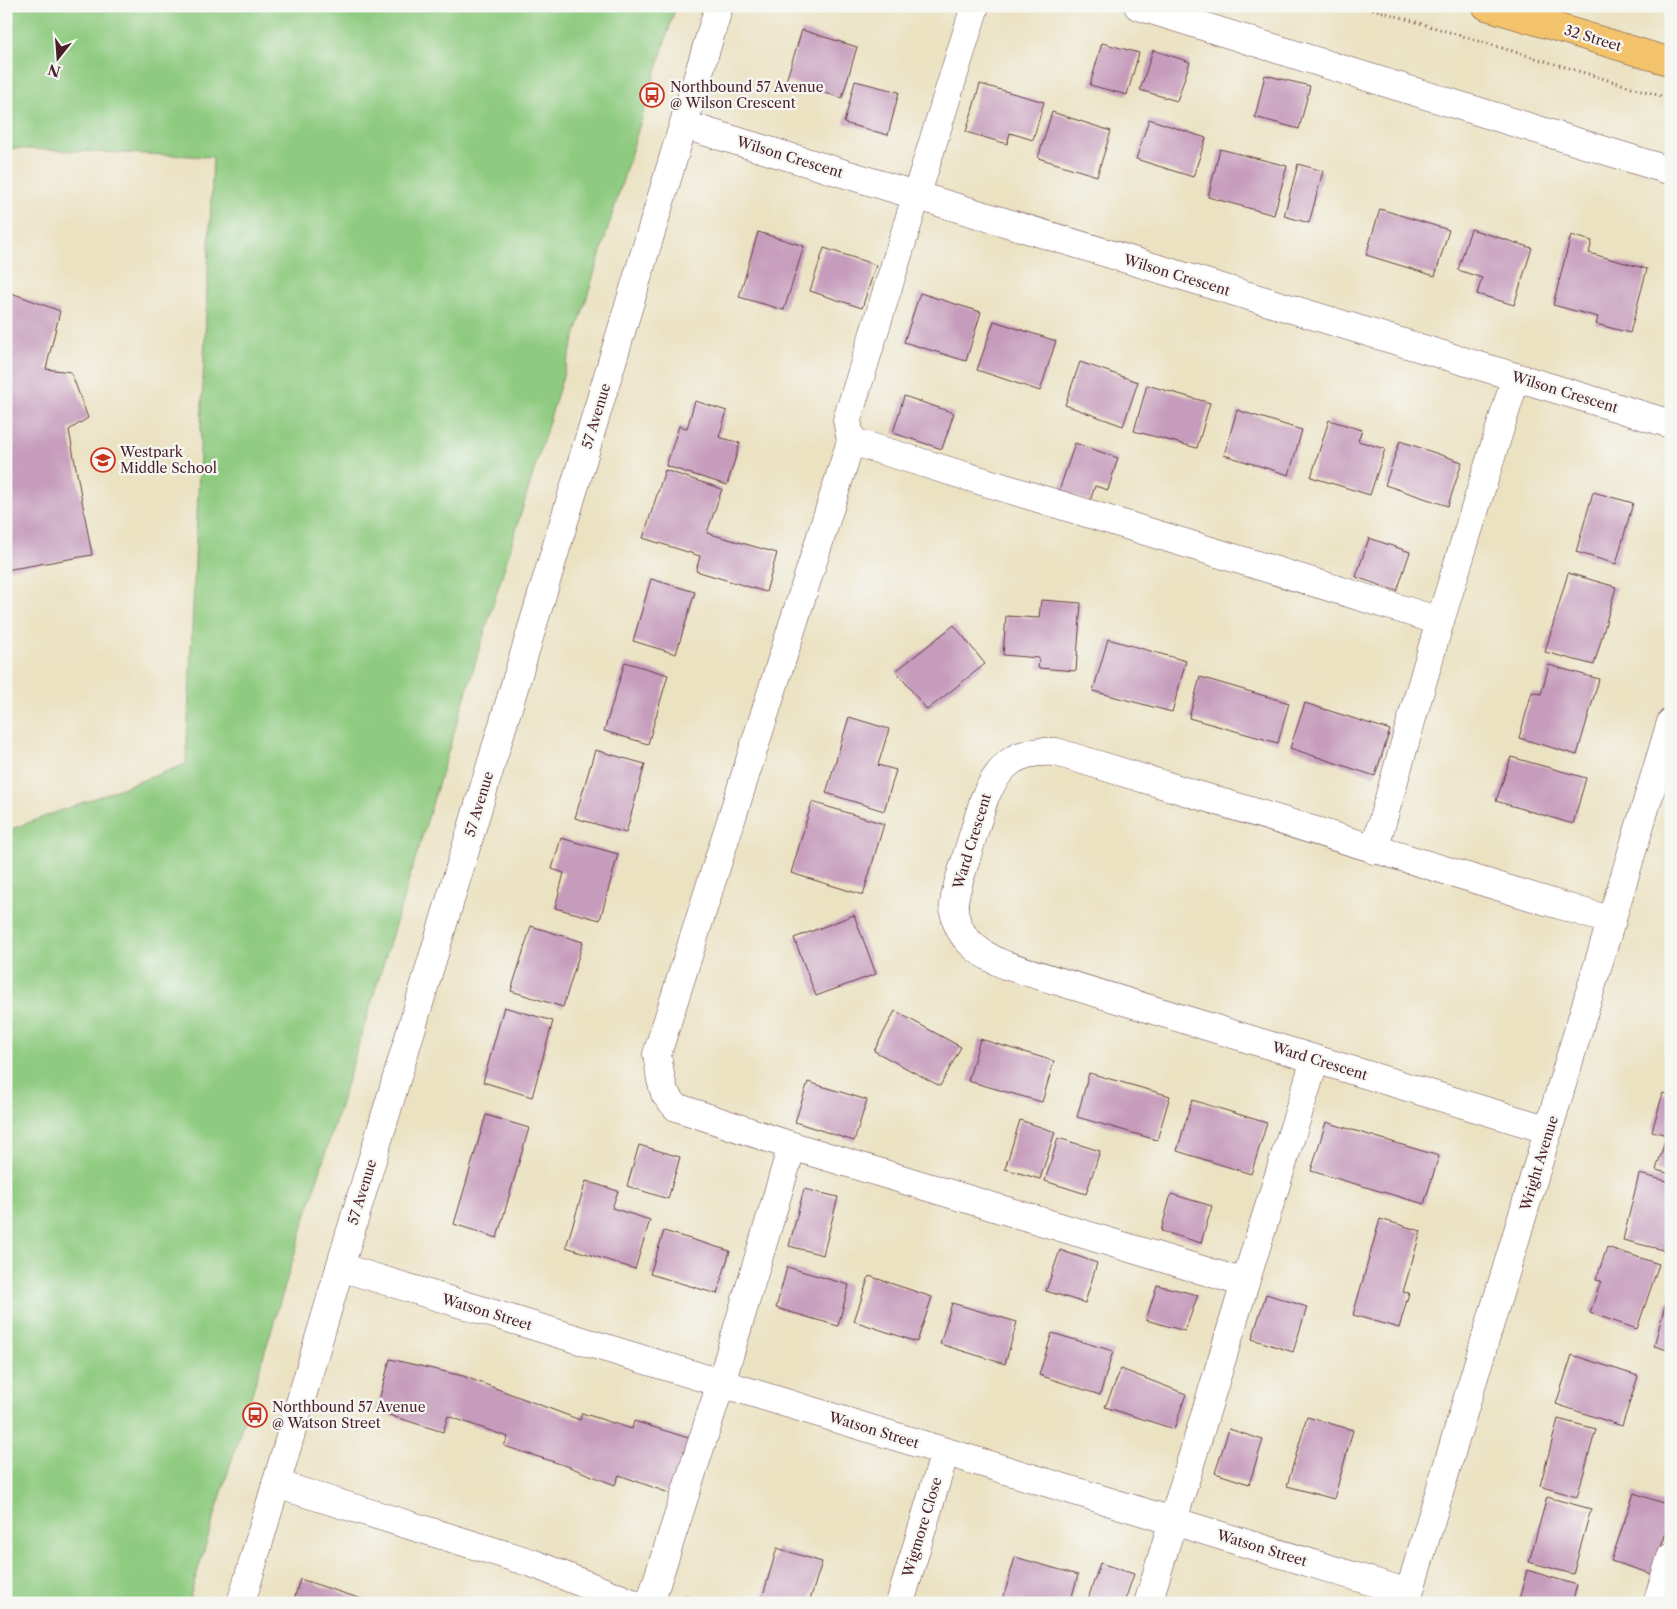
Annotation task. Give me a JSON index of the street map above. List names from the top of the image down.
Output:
{
  "streets": {
    "main road": ["32 Street"],
    "street": [
      "Wilson Crescent",
      "57 Avenue",
      "Ward Crescent",
      "Wright Avenue",
      "Watson Street",
      "Wigmore Close"
    ]
  },
  "crossings": [
    ["Wilson Crescent", "57 Avenue"],
    ["57 Avenue", "Watson Street"],
    ["Ward Crescent", "Wright Avenue"],
    ["Wright Avenue", "Watson Street"],
    ["Watson Street", "Wigmore Close"]
  ],
  "places": {
    "bus stop": ["Northbound 57 Avenue @ Wilson Crescent", "Northbound 57 Avenue @ Watson Street"],
    "school or university": ["Westpark Middle School"]
  },
  "north": "bottom"
}
